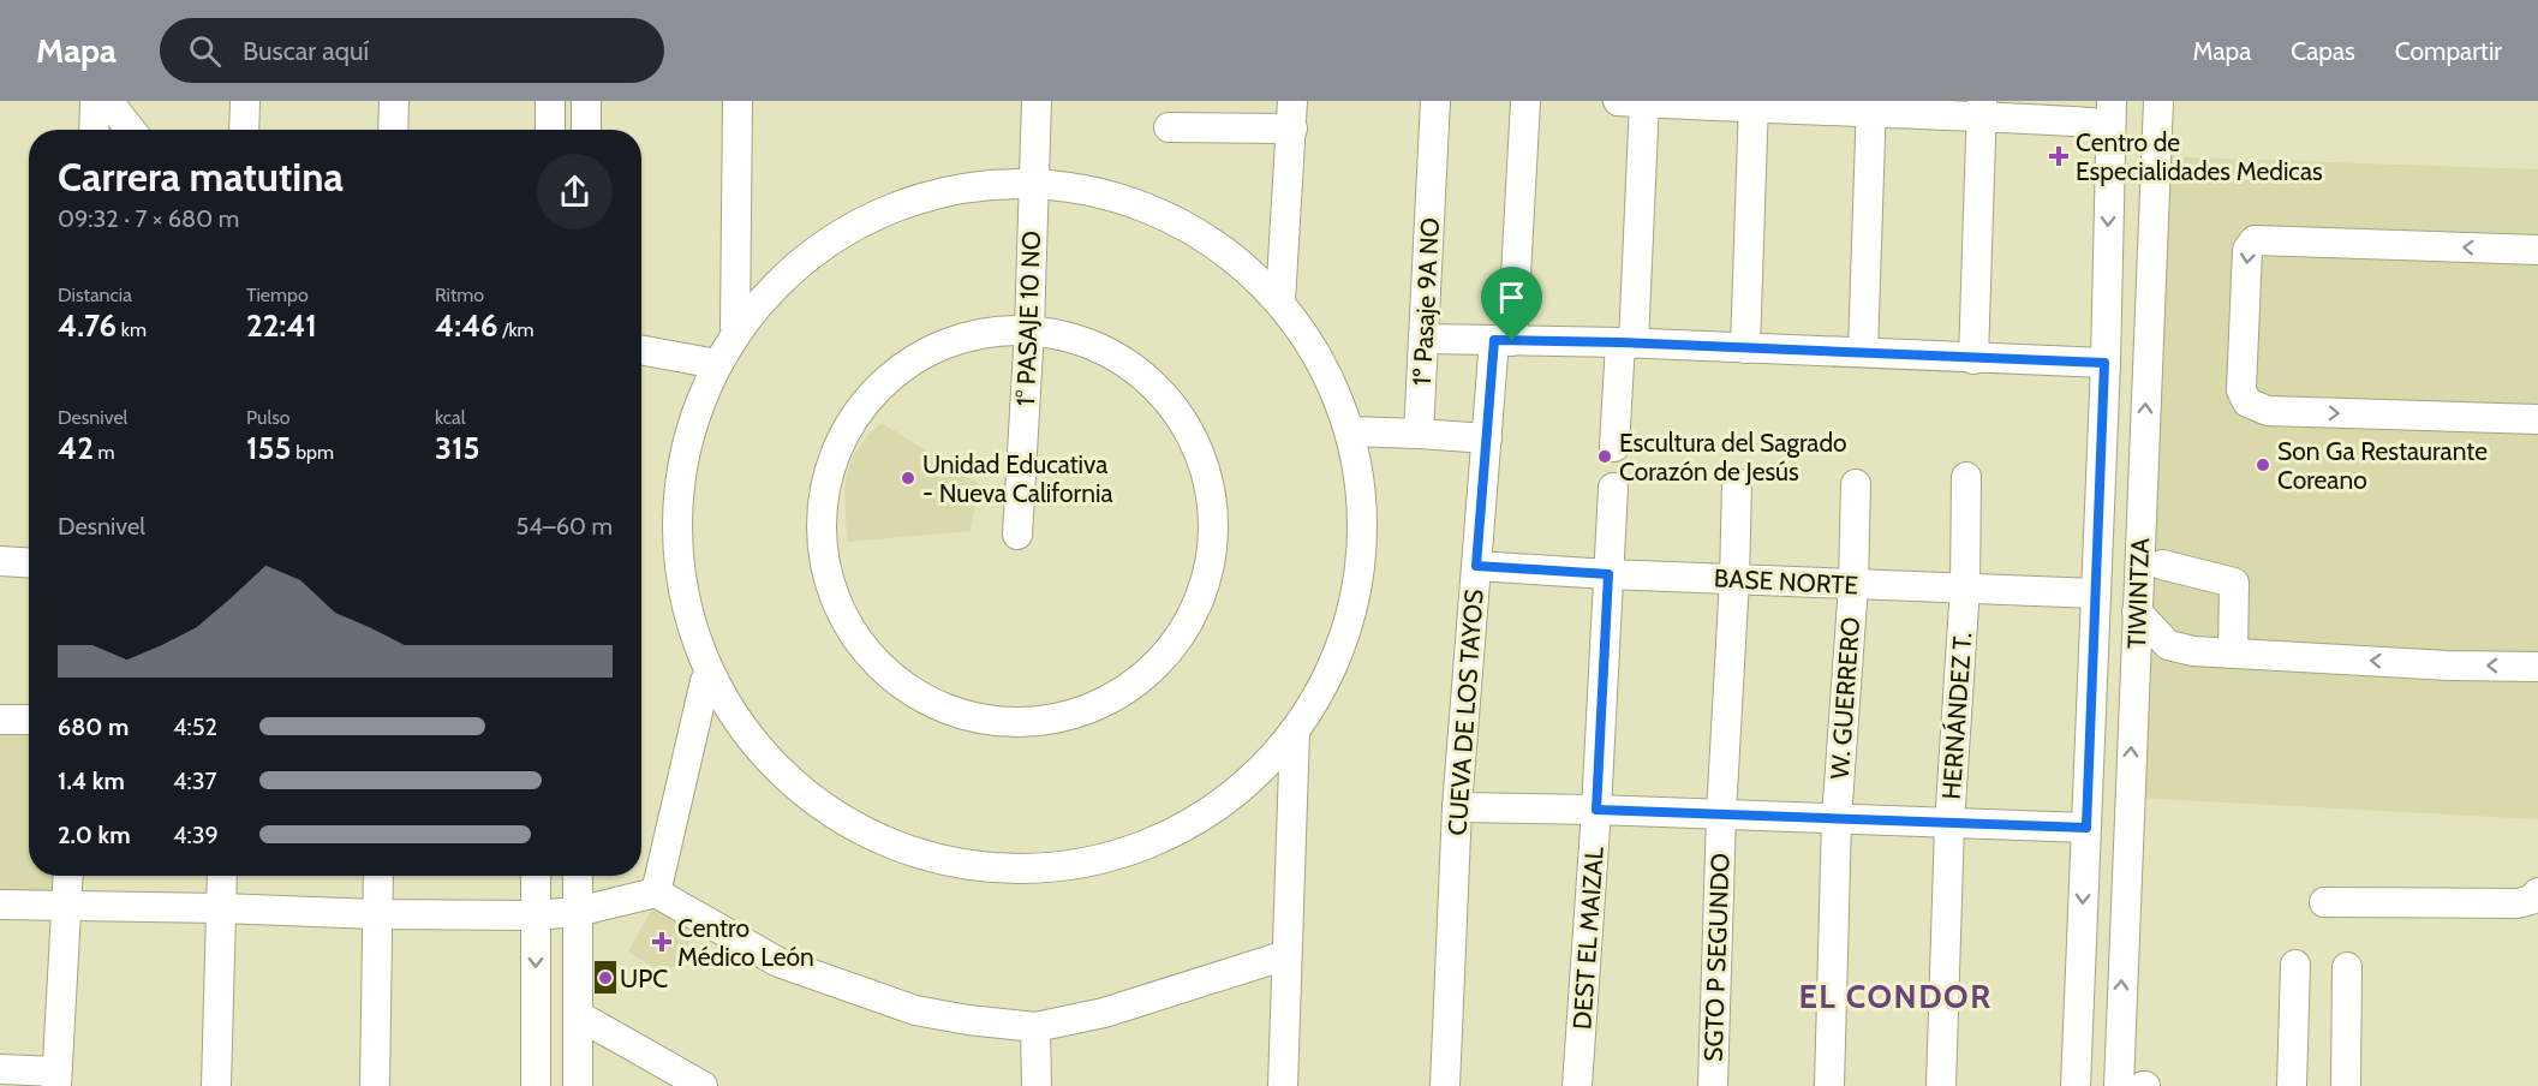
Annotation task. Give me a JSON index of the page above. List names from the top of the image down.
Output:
{
  "streets": {
    "street": [
      "1º Pasaje 9A NO",
      "1° PASAJE 10 NO",
      "BASE NORTE",
      "TIWINTZA",
      "W. GUERRERO",
      "CUEVA DE LOS TAYOS",
      "HERNÁNDEZ T.",
      "DEST EL MAIZAL",
      "SGTO P SEGUNDO"
    ]
  },
  "crossings": [
    ["BASE NORTE", "TIWINTZA"],
    ["BASE NORTE", "W. GUERRERO"],
    ["BASE NORTE", "CUEVA DE LOS TAYOS"],
    ["BASE NORTE", "HERNÁNDEZ T."],
    ["BASE NORTE", "DEST EL MAIZAL"],
    ["BASE NORTE", "SGTO P SEGUNDO"]
  ],
  "districts": ["EL CONDOR"],
  "places": {
    "health": ["Centro de Especialidades Medicas", "Centro Médico León"],
    "other": [
      "Escultura del Sagrado Corazón de Jesús",
      "Son Ga Restaurante Coreano",
      "Unidad Educativa - Nueva California",
      "UPC"
    ]
  },
  "page": {
    "header": "Mapa",
    "search": "Buscar aquí",
    "nav": ["Mapa", "Capas", "Compartir"],
    "heading": ["Carrera matutina", "09:32 · 7 × 680 m"],
    "stats": [
      ["Distancia", "4.76 km"],
      ["Tiempo", "22:41"],
      ["Ritmo", "4:46 /km"],
      ["Desnivel", "42 m"],
      ["Pulso", "155 bpm"],
      ["kcal", "315"]
    ],
    "chart": ["Desnivel", "54–60 m"],
    "list": [
      {
        "name": "680 m",
        "note": "4:52"
      },
      {
        "name": "1.4 km",
        "note": "4:37"
      },
      {
        "name": "2.0 km",
        "note": "4:39"
      }
    ]
  }
}
